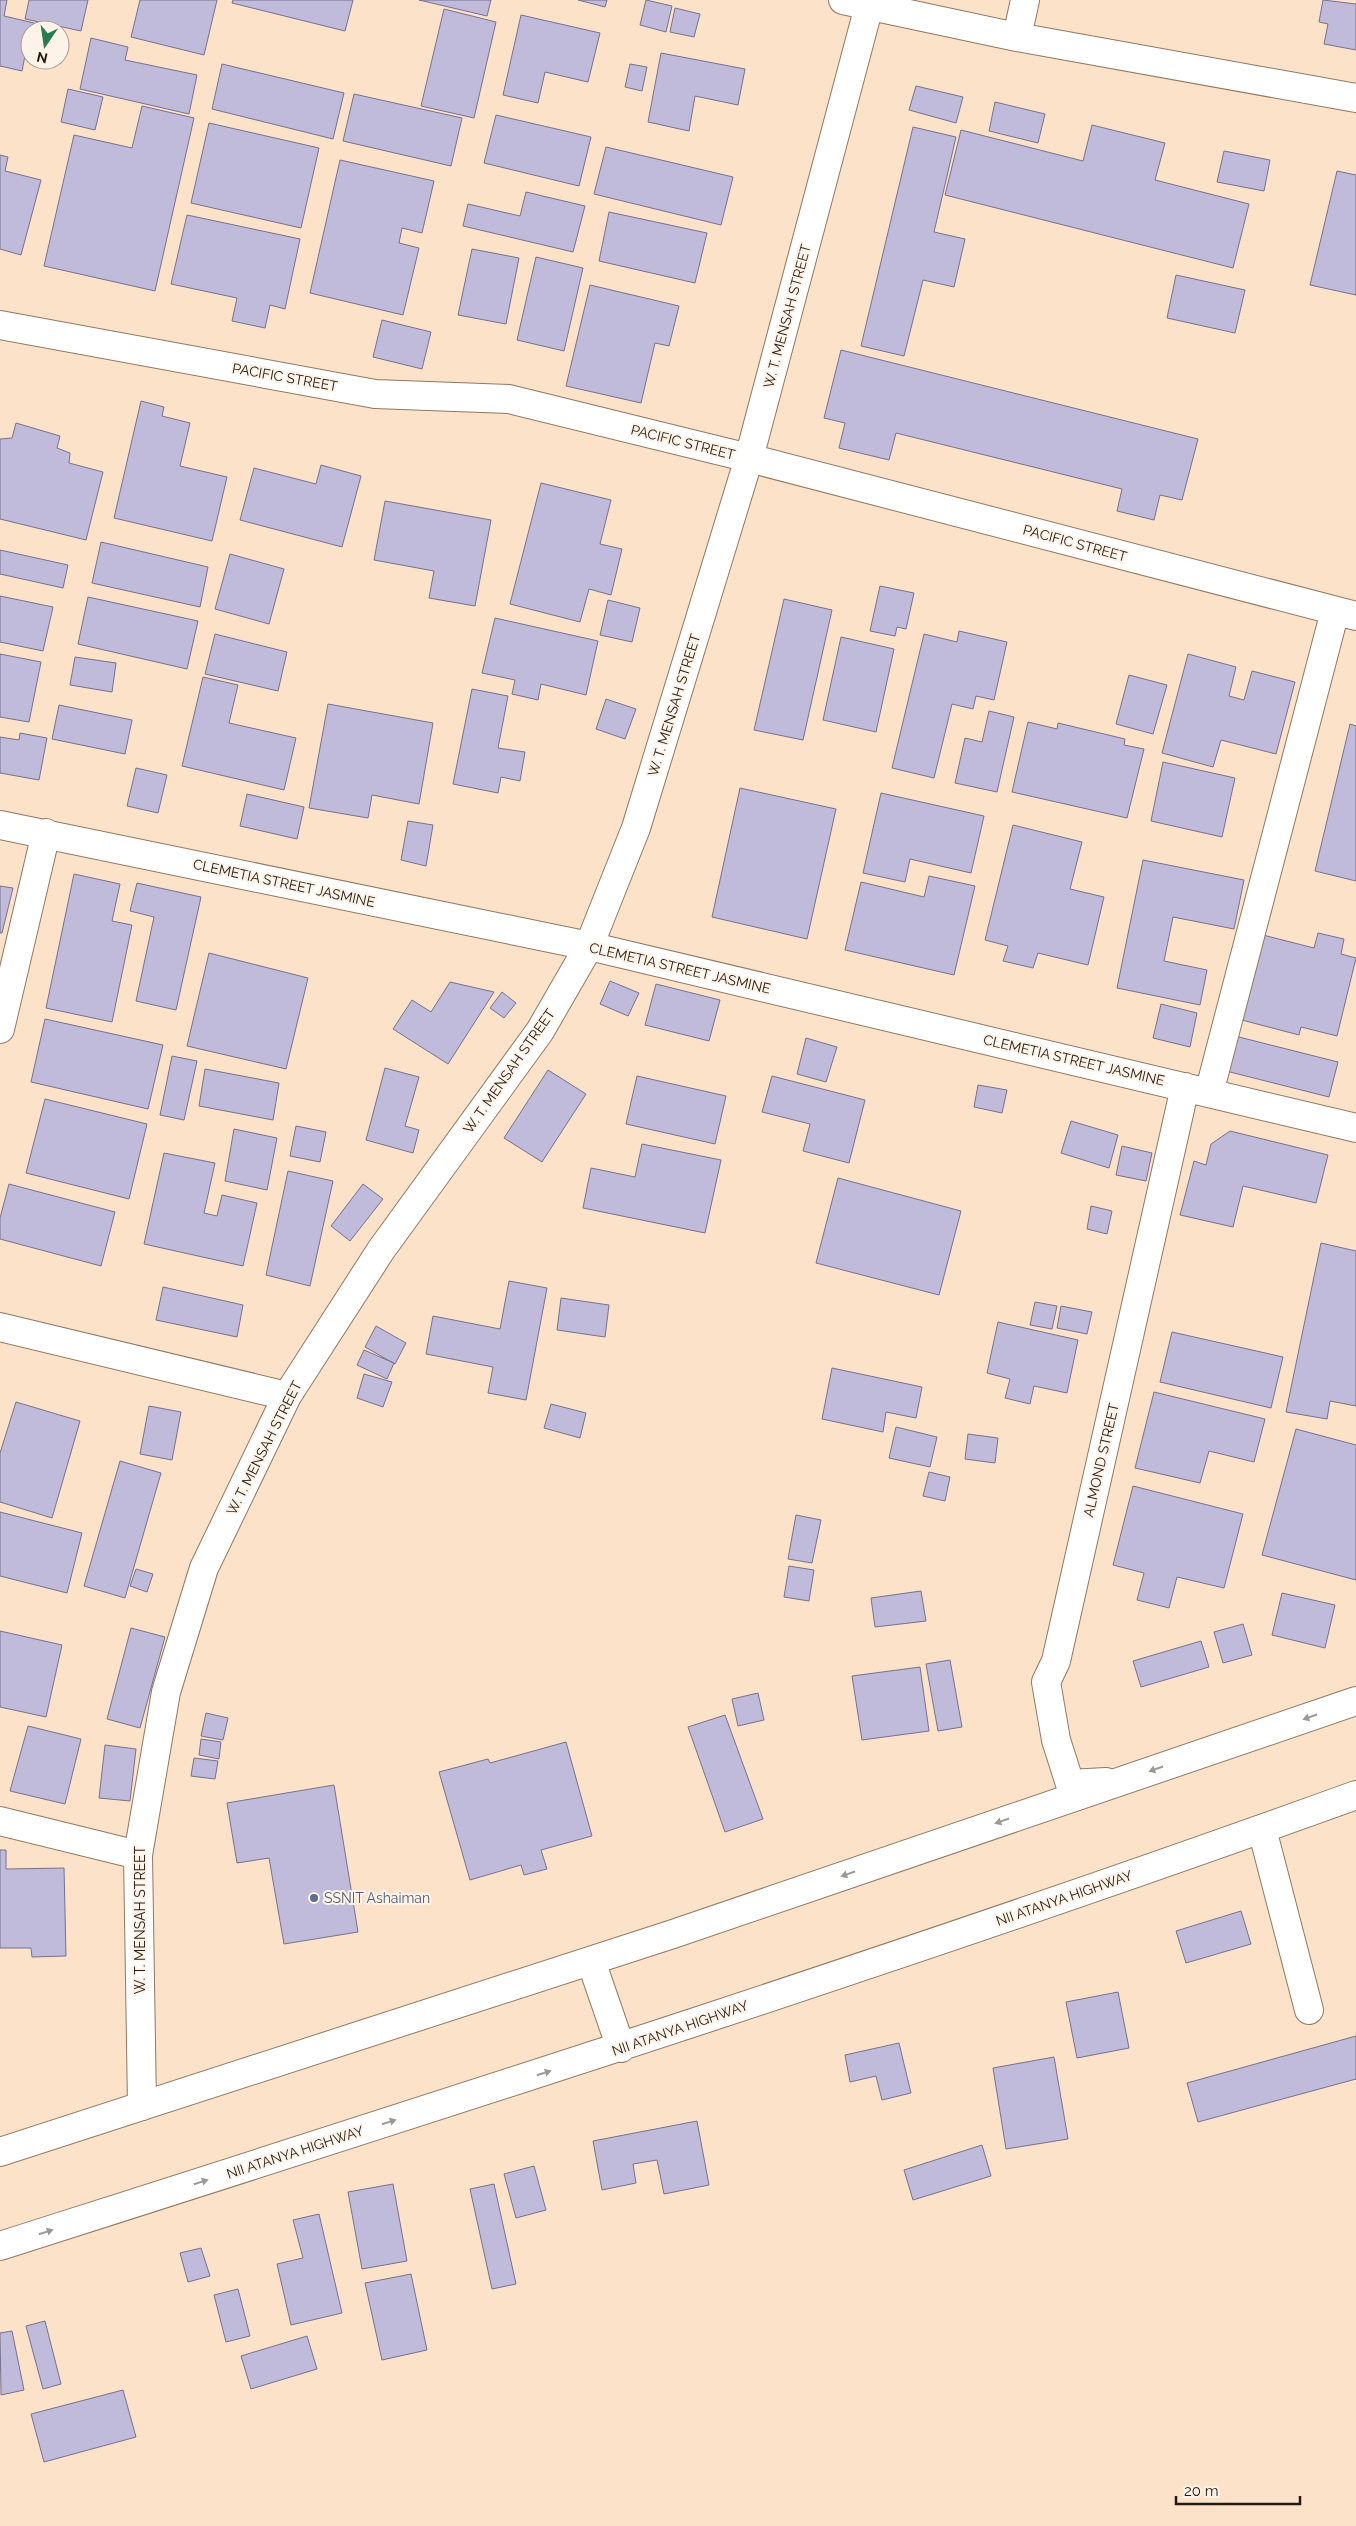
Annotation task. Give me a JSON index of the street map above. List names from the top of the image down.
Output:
{
  "streets": {
    "street": [
      "W. T. MENSAH STREET",
      "PACIFIC STREET",
      "CLEMETIA STREET JASMINE",
      "ALMOND STREET",
      "NII ATANYA HIGHWAY"
    ]
  },
  "crossings": [
    ["W. T. MENSAH STREET", "PACIFIC STREET"],
    ["W. T. MENSAH STREET", "CLEMETIA STREET JASMINE"],
    ["CLEMETIA STREET JASMINE", "ALMOND STREET"]
  ],
  "places": ["SSNIT Ashaiman"],
  "scale_bar": "20 m",
  "north": "bottom"
}
